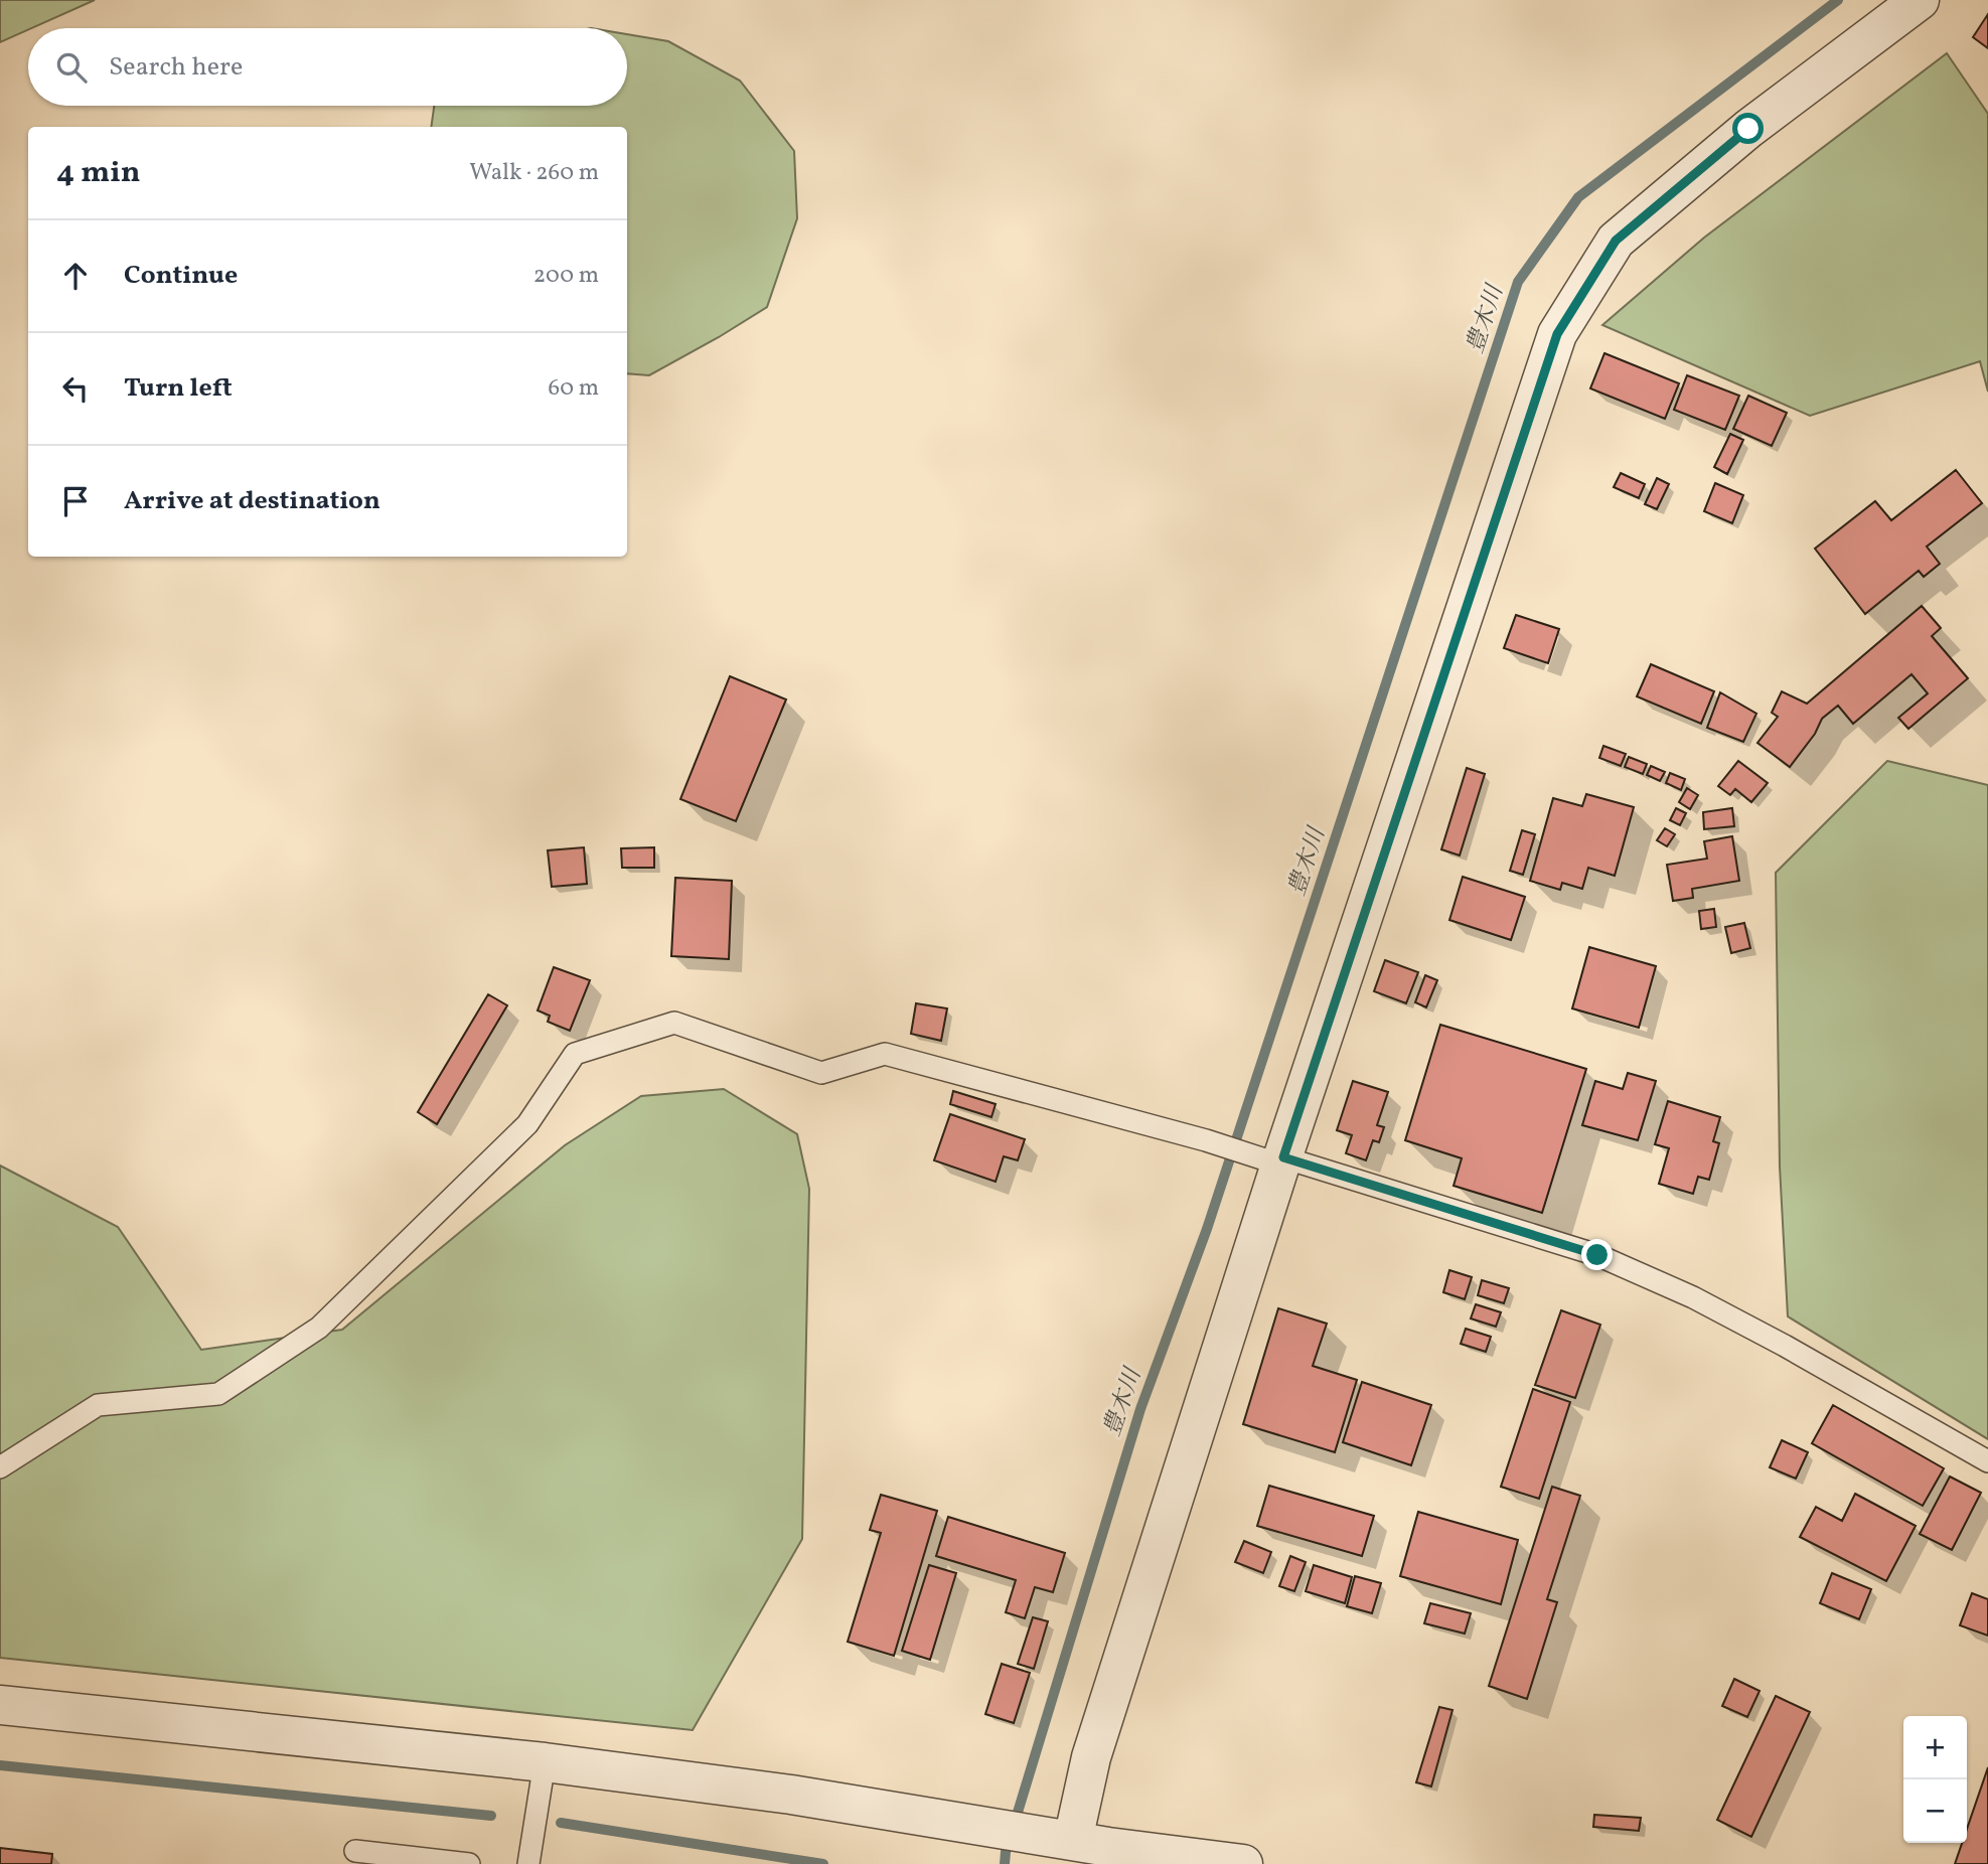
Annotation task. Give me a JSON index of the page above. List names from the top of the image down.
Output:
{
  "water": ["豊木川"],
  "page": {
    "search": "Search here",
    "heading": ["4 min", "Walk · 260 m"],
    "list": [
      ["Continue", "200 m"],
      ["Turn left", "60 m"],
      "Arrive at destination"
    ],
    "map_buttons": ["+", "−"]
  }
}
